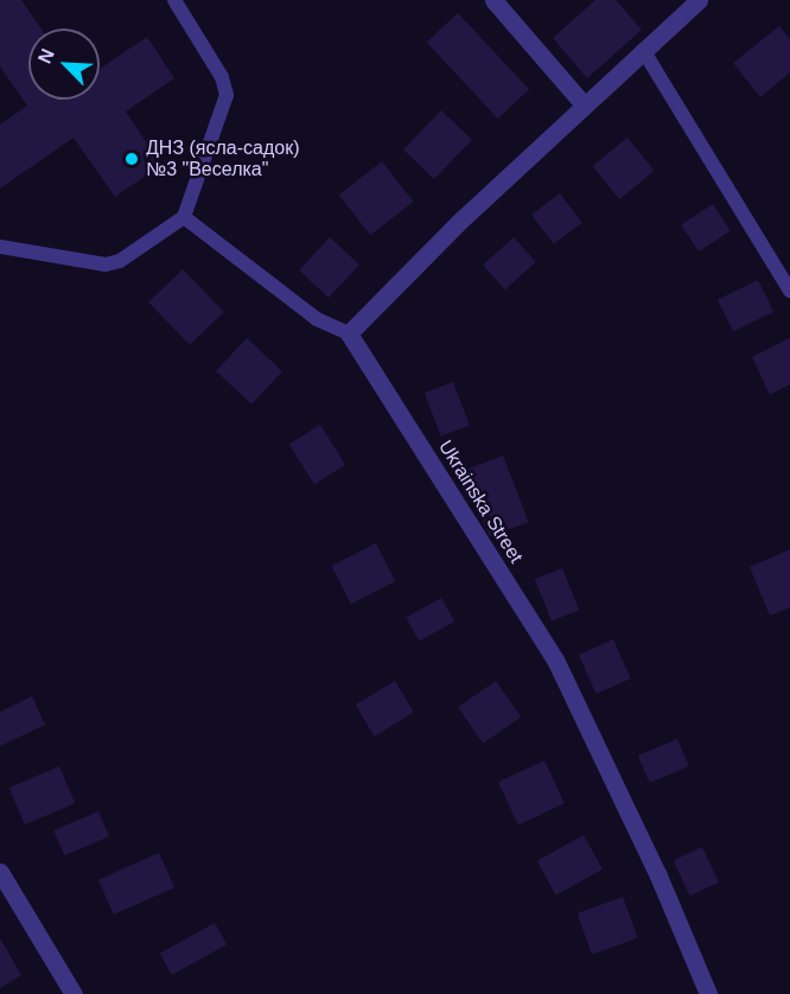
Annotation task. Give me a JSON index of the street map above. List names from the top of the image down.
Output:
{
  "streets": {
    "street": ["Ukrainska Street"]
  },
  "places": ["ДНЗ (ясла-садок) №3 \"Веселка\""],
  "north": "top left"
}
